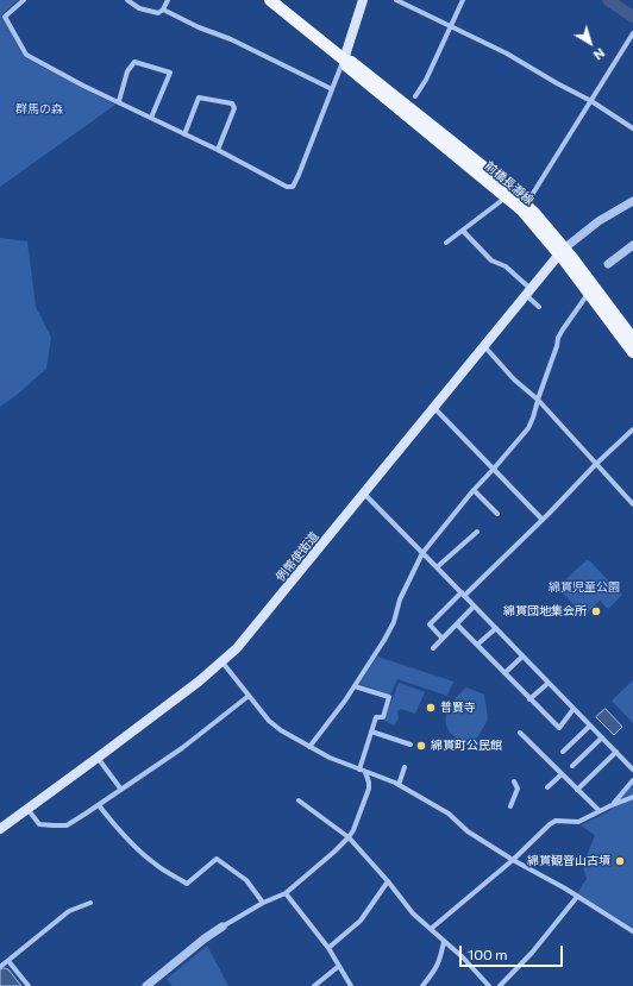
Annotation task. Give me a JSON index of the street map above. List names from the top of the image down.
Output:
{
  "streets": {
    "main road": ["前橋長瀞線", "例幣使街道"]
  },
  "crossings": [
    ["前橋長瀞線", "例幣使街道"]
  ],
  "parks": ["群馬の森", "綿貫児童公園"],
  "places": [
    "綿貫団地集会所",
    "普賢寺",
    "綿貫町公民館",
    "綿貫観音山古墳"
  ],
  "scale_bar": "100 m",
  "north": "bottom right"
}
